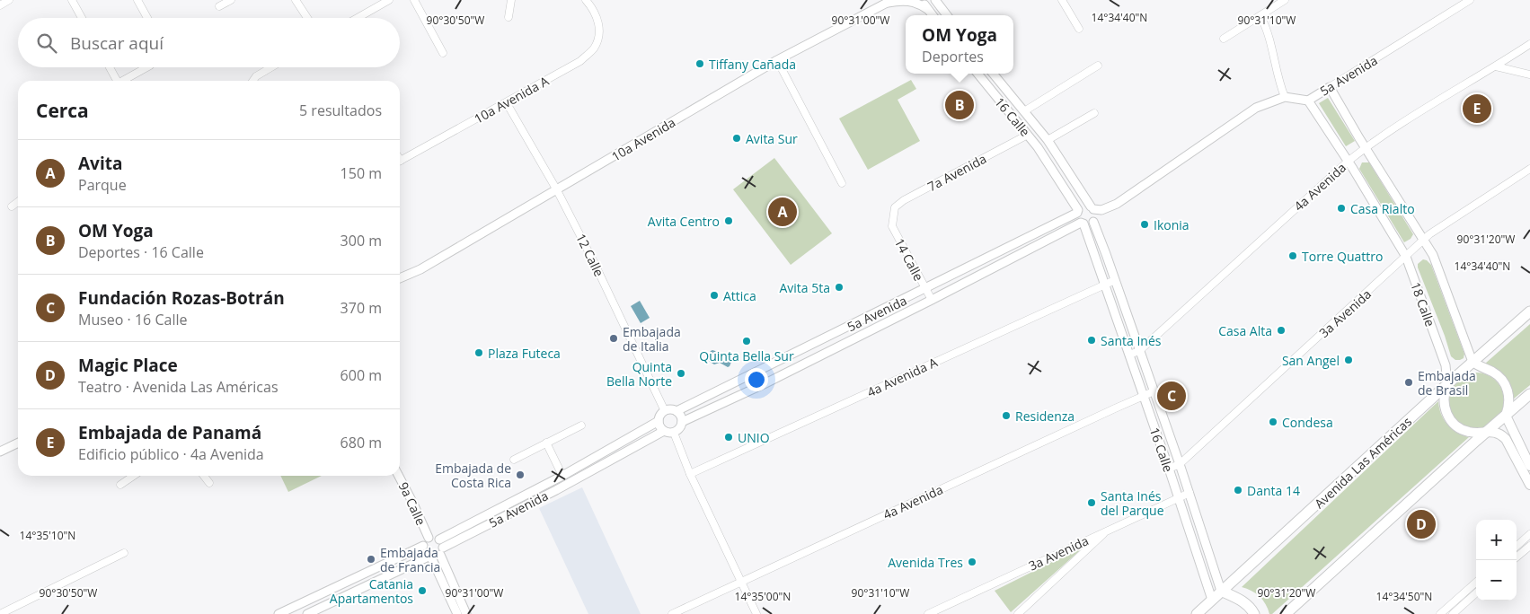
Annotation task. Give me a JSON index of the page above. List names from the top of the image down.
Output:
{
  "streets": {
    "main road": ["18 Calle", "Avenida Las Américas"],
    "street": [
      "5a Avenida",
      "10a Avenida A",
      "16 Calle",
      "10a Avenida",
      "7a Avenida",
      "4a Avenida",
      "12 Calle",
      "14 Calle",
      "3a Avenida",
      "4a Avenida A",
      "9a Calle"
    ]
  },
  "crossings": [
    ["5a Avenida", "16 Calle"],
    ["5a Avenida", "12 Calle"],
    ["5a Avenida", "14 Calle"],
    ["5a Avenida", "18 Calle"],
    ["5a Avenida", "9a Calle"],
    ["10a Avenida A", "12 Calle"],
    ["16 Calle", "7a Avenida"],
    ["16 Calle", "4a Avenida"],
    ["16 Calle", "3a Avenida"],
    ["16 Calle", "4a Avenida A"],
    ["16 Calle", "Avenida Las Américas"],
    ["10a Avenida", "12 Calle"],
    ["7a Avenida", "14 Calle"],
    ["4a Avenida", "18 Calle"],
    ["18 Calle", "3a Avenida"],
    ["18 Calle", "Avenida Las Américas"]
  ],
  "places": [
    "Tiffany Cañada",
    "Avita Sur",
    "Casa Rialto",
    "Avita Centro",
    "Ikonia",
    "Torre Quattro",
    "Avita 5ta",
    "Attica",
    "Casa Alta",
    "Embajada de Italia",
    "Santa Inés",
    "Quinta Bella Sur",
    "Plaza Futeca",
    "San Angel",
    "Quinta Bella Norte",
    "Embajada de Brasil",
    "Residenza",
    "Condesa",
    "UNIO",
    "Embajada de Costa Rica",
    "Danta 14",
    "Santa Inés del Parque",
    "Embajada de Francia",
    "Avenida Tres",
    "Catania Apartamentos"
  ],
  "page": {
    "popup": ["OM Yoga", "Deportes"],
    "search": "Buscar aquí",
    "heading": ["Cerca", "5 resultados"],
    "pins": [
      "B",
      "E",
      "A",
      "C",
      "D"
    ],
    "list": [
      {
        "mark": "A",
        "name": "Avita",
        "note": "Parque",
        "value": "150 m"
      },
      {
        "mark": "B",
        "name": "OM Yoga",
        "note": "Deportes · 16 Calle",
        "value": "300 m"
      },
      {
        "mark": "C",
        "name": "Fundación Rozas-Botrán",
        "note": "Museo · 16 Calle",
        "value": "370 m"
      },
      {
        "mark": "D",
        "name": "Magic Place",
        "note": "Teatro · Avenida Las Américas",
        "value": "600 m"
      },
      {
        "mark": "E",
        "name": "Embajada de Panamá",
        "note": "Edificio público · 4a Avenida",
        "value": "680 m"
      }
    ],
    "map_buttons": ["+", "−"]
  },
  "coordinates": [
    "14°34'40\"N",
    "90°30'50\"W",
    "90°31'00\"W",
    "90°31'10\"W",
    "90°31'20\"W",
    "14°35'10\"N",
    "14°35'00\"N",
    "14°34'50\"N"
  ]
}
